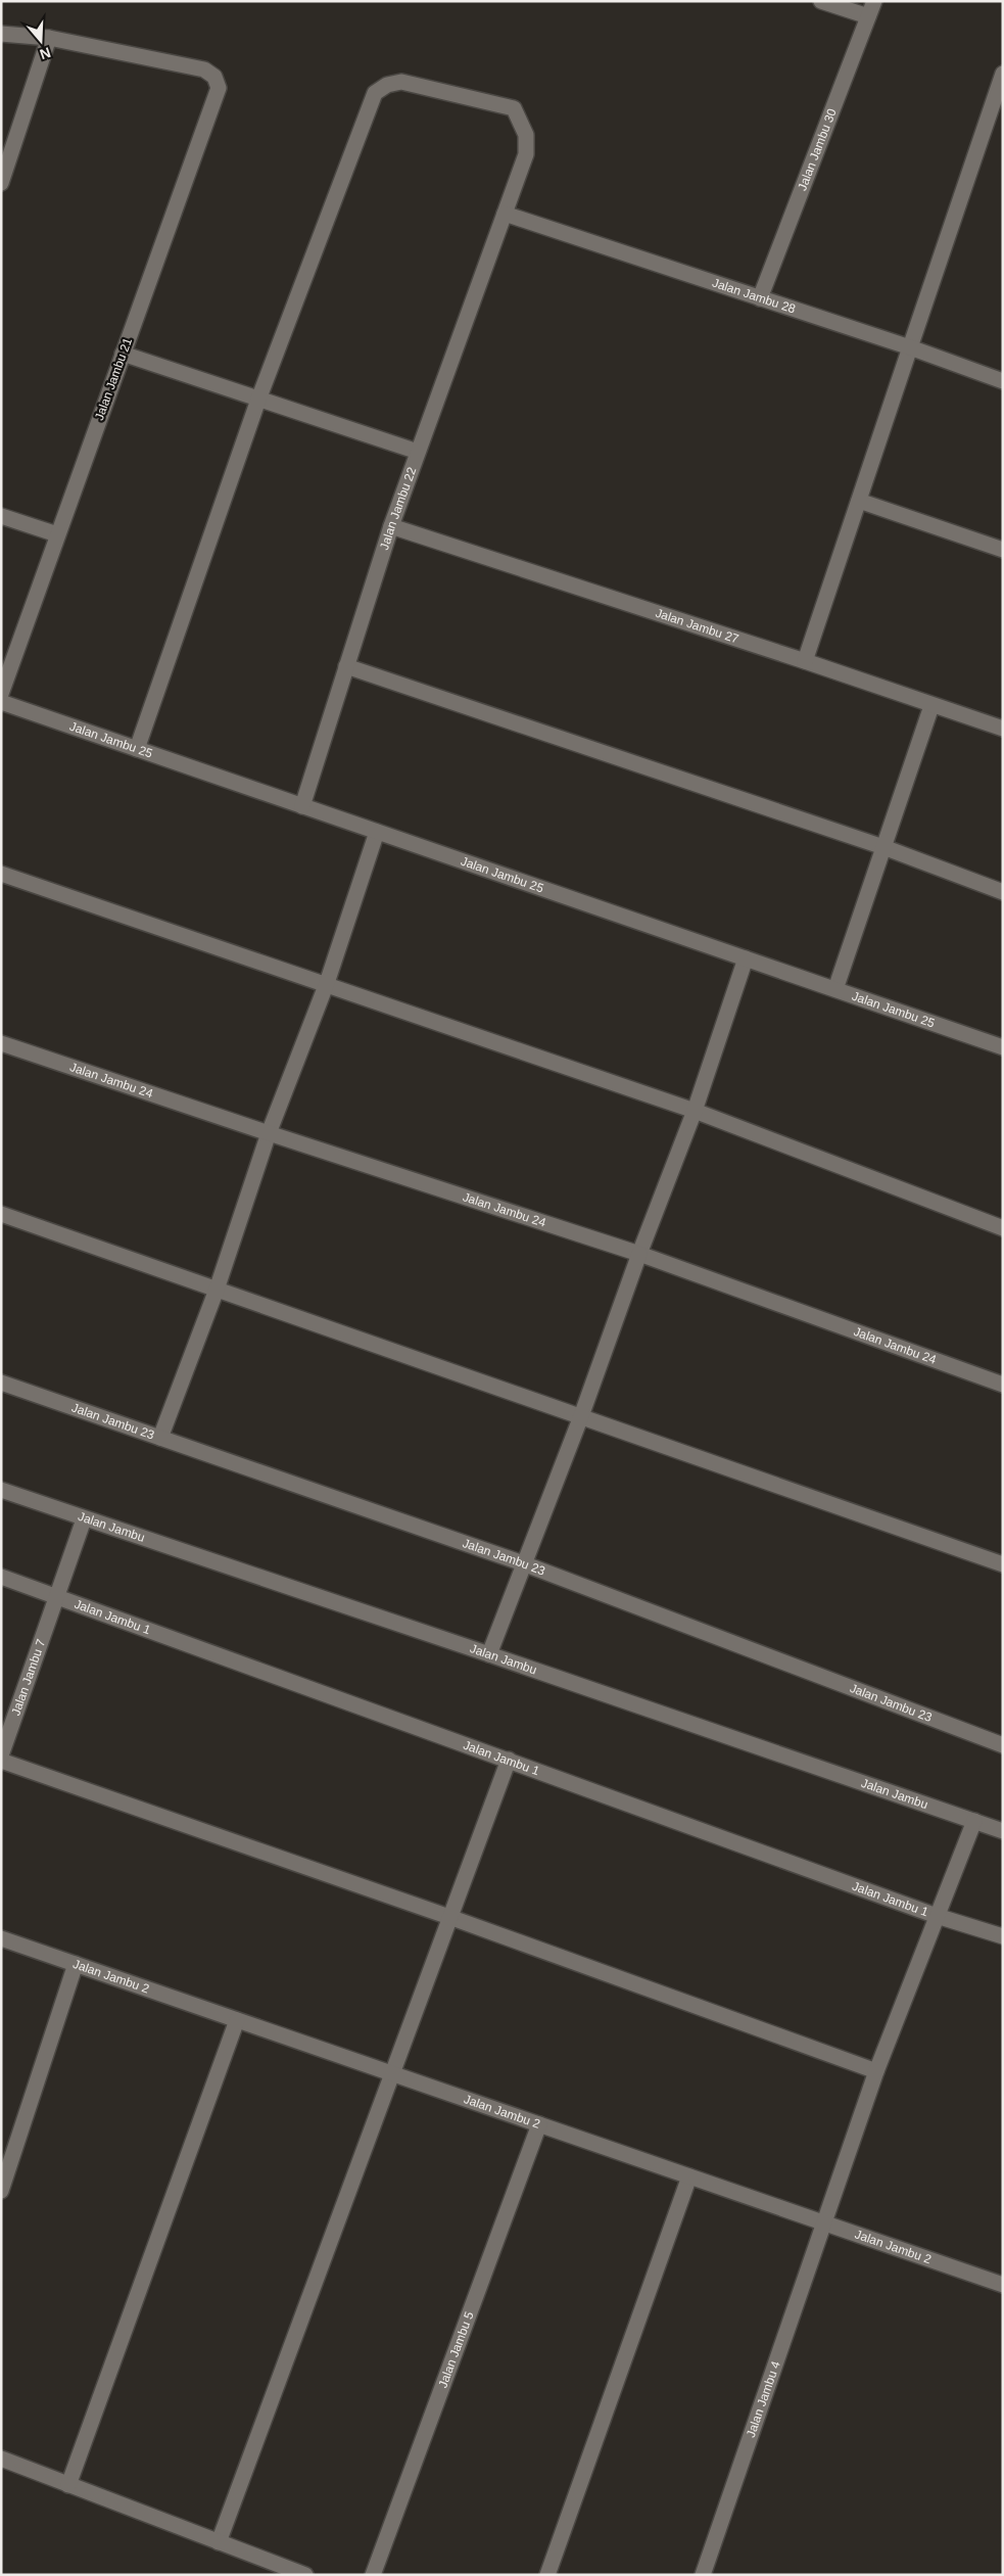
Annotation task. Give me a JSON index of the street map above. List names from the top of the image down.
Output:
{
  "streets": {
    "street": [
      "Jalan Jambu 30",
      "Jalan Jambu 28",
      "Jalan Jambu 21",
      "Jalan Jambu 22",
      "Jalan Jambu 27",
      "Jalan Jambu 25",
      "Jalan Jambu 24",
      "Jalan Jambu 23",
      "Jalan Jambu",
      "Jalan Jambu 1",
      "Jalan Jambu 7",
      "Jalan Jambu 2",
      "Jalan Jambu 5",
      "Jalan Jambu 4"
    ]
  },
  "crossings": [
    ["Jalan Jambu 30", "Jalan Jambu 28"],
    ["Jalan Jambu 28", "Jalan Jambu 22"],
    ["Jalan Jambu 22", "Jalan Jambu 27"],
    ["Jalan Jambu 22", "Jalan Jambu 25"],
    ["Jalan Jambu", "Jalan Jambu 7"],
    ["Jalan Jambu", "Jalan Jambu 4"],
    ["Jalan Jambu 1", "Jalan Jambu 7"],
    ["Jalan Jambu 1", "Jalan Jambu 4"],
    ["Jalan Jambu 2", "Jalan Jambu 5"],
    ["Jalan Jambu 2", "Jalan Jambu 4"]
  ],
  "north": "bottom"
}
